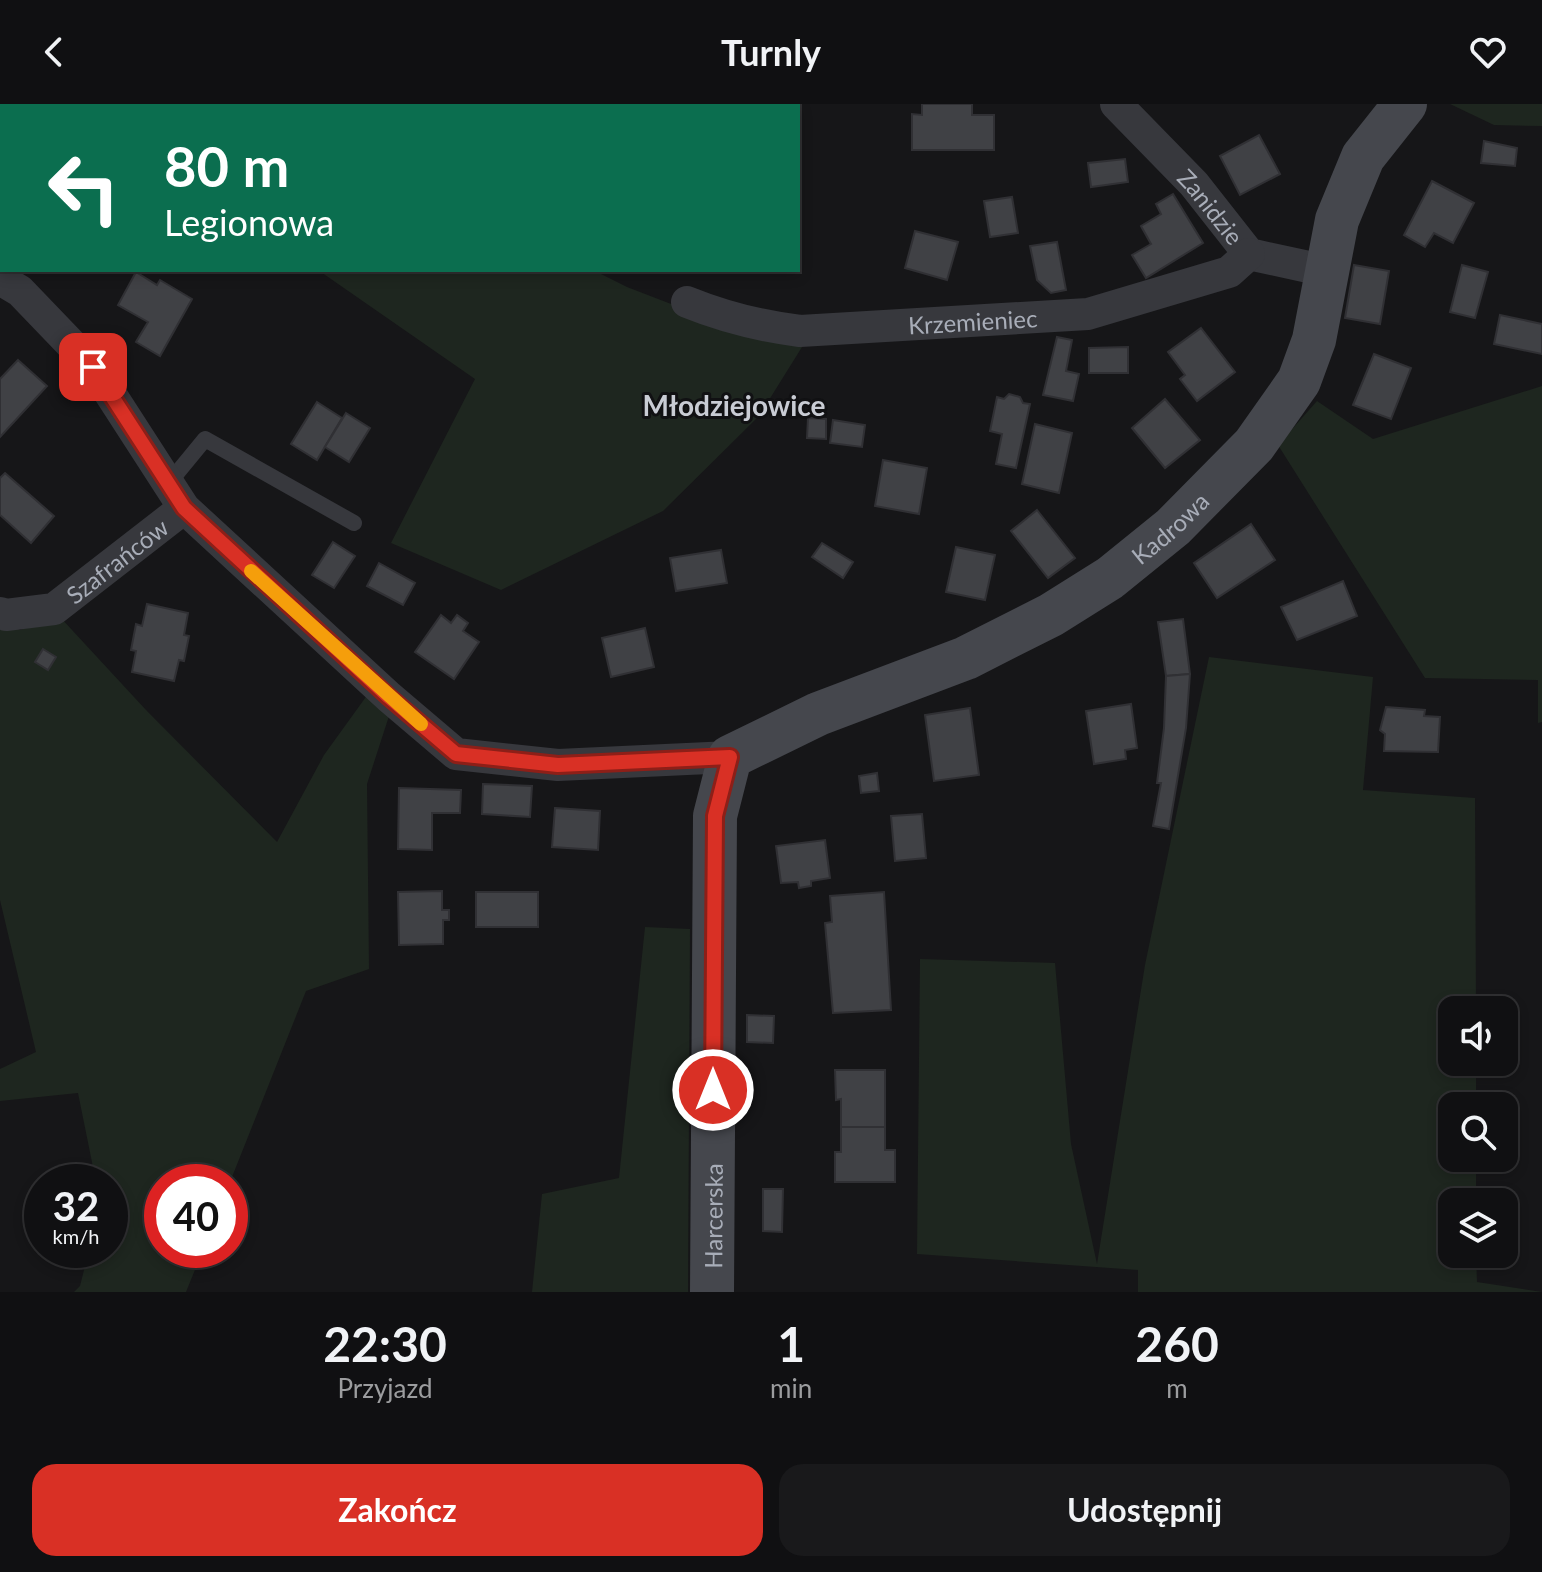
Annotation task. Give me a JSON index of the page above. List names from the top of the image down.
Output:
{
  "streets": {
    "street": [
      "Zanidzie",
      "Krzemieniec",
      "Kadrowa",
      "Szafrańców",
      "Harcerska"
    ]
  },
  "crossings": [
    ["Zanidzie", "Krzemieniec"],
    ["Zanidzie", "Kadrowa"],
    ["Kadrowa", "Harcerska"]
  ],
  "districts": ["Młodziejowice"],
  "page": {
    "header": "Turnly",
    "turn": ["80 m", "Legionowa"],
    "speed": "32 km/h",
    "limit": "40",
    "eta": [
      "22:30",
      "Przyjazd",
      "1",
      "min",
      "260",
      "m"
    ],
    "buttons": ["Zakończ", "Udostępnij"]
  }
}
